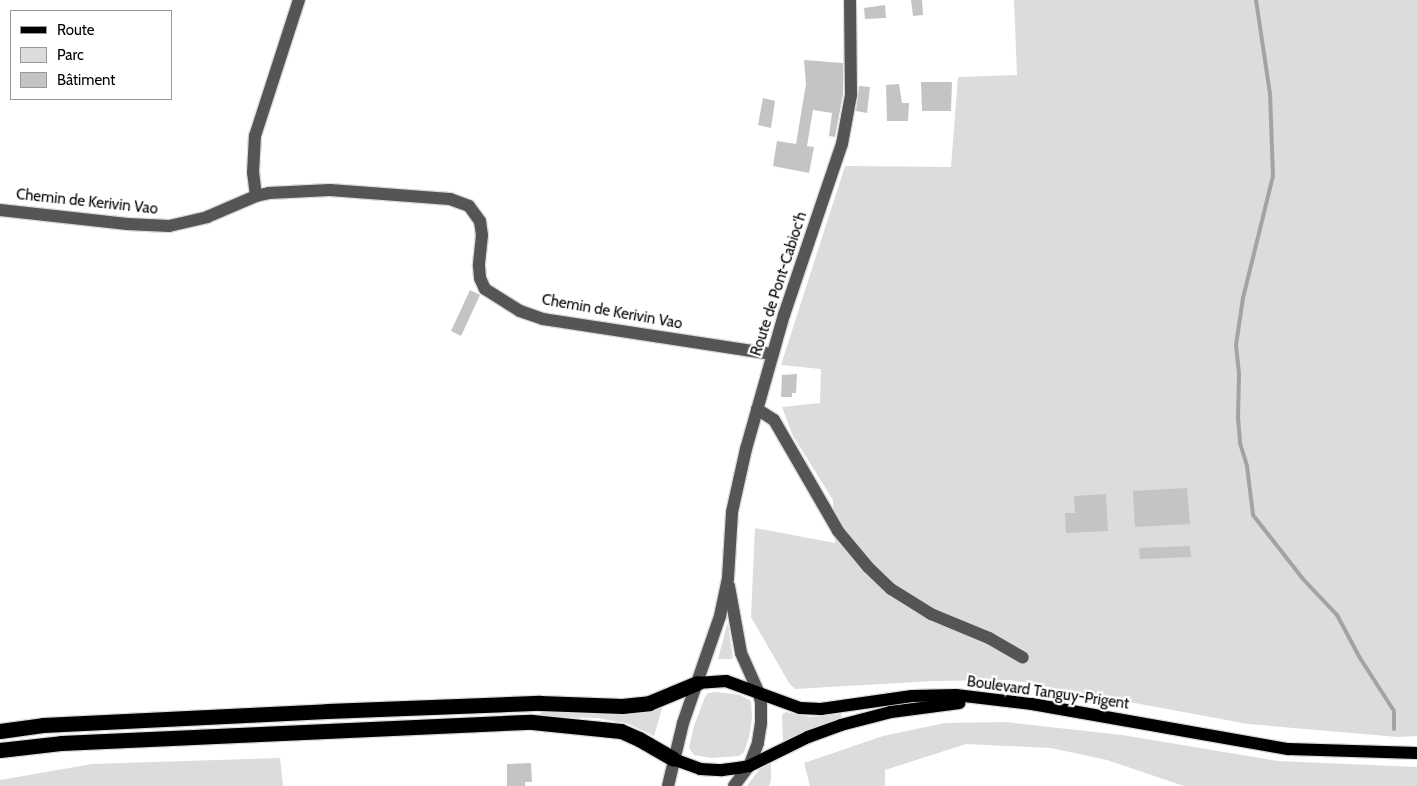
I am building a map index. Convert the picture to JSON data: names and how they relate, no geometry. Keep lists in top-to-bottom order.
{
  "streets": {
    "main road": ["Boulevard Tanguy-Prigent"],
    "street": ["Chemin de Kerivin Vao", "Route de Pont-Cabioc'h"]
  },
  "crossings": [
    ["Chemin de Kerivin Vao", "Route de Pont-Cabioc'h"],
    ["Route de Pont-Cabioc'h", "Boulevard Tanguy-Prigent"]
  ],
  "legend": ["Route", "Parc", "Bâtiment"]
}
